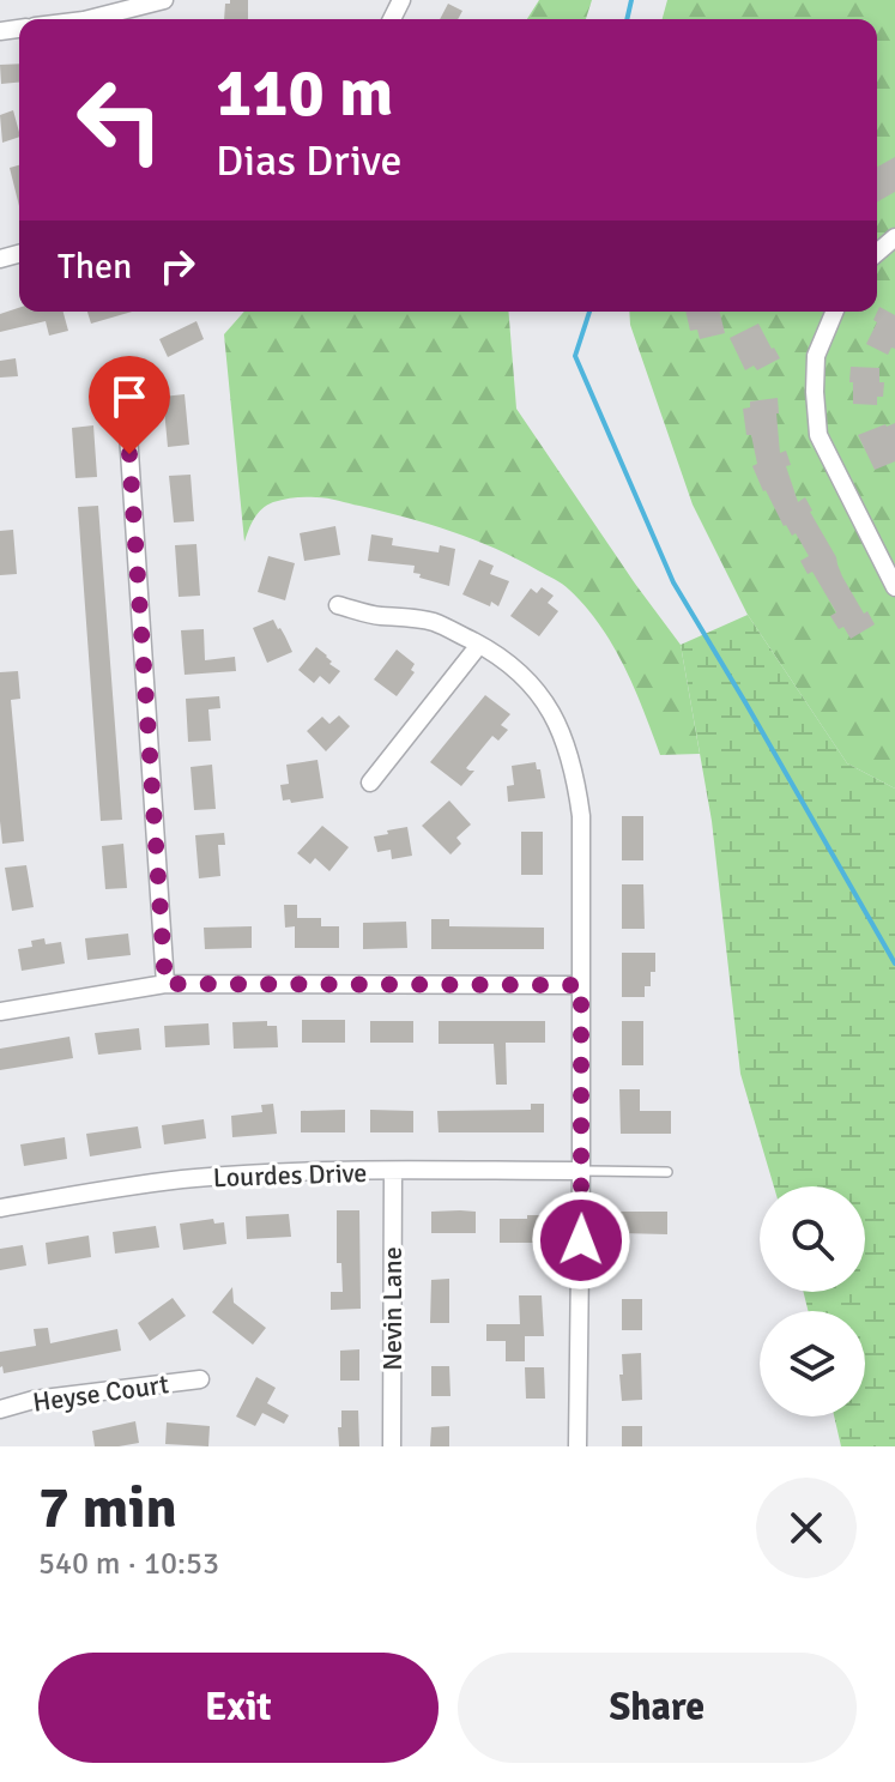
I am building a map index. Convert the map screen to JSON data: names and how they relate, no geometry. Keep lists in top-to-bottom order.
{
  "streets": {
    "street": ["Lourdes Drive", "Nevin Lane", "Heyse Court"]
  },
  "crossings": [
    ["Lourdes Drive", "Nevin Lane"]
  ],
  "page": {
    "turn": ["110 m", "Dias Drive"],
    "then": "Then",
    "heading": ["7 min", "540 m · 10:53"],
    "buttons": ["Exit", "Share"]
  }
}
